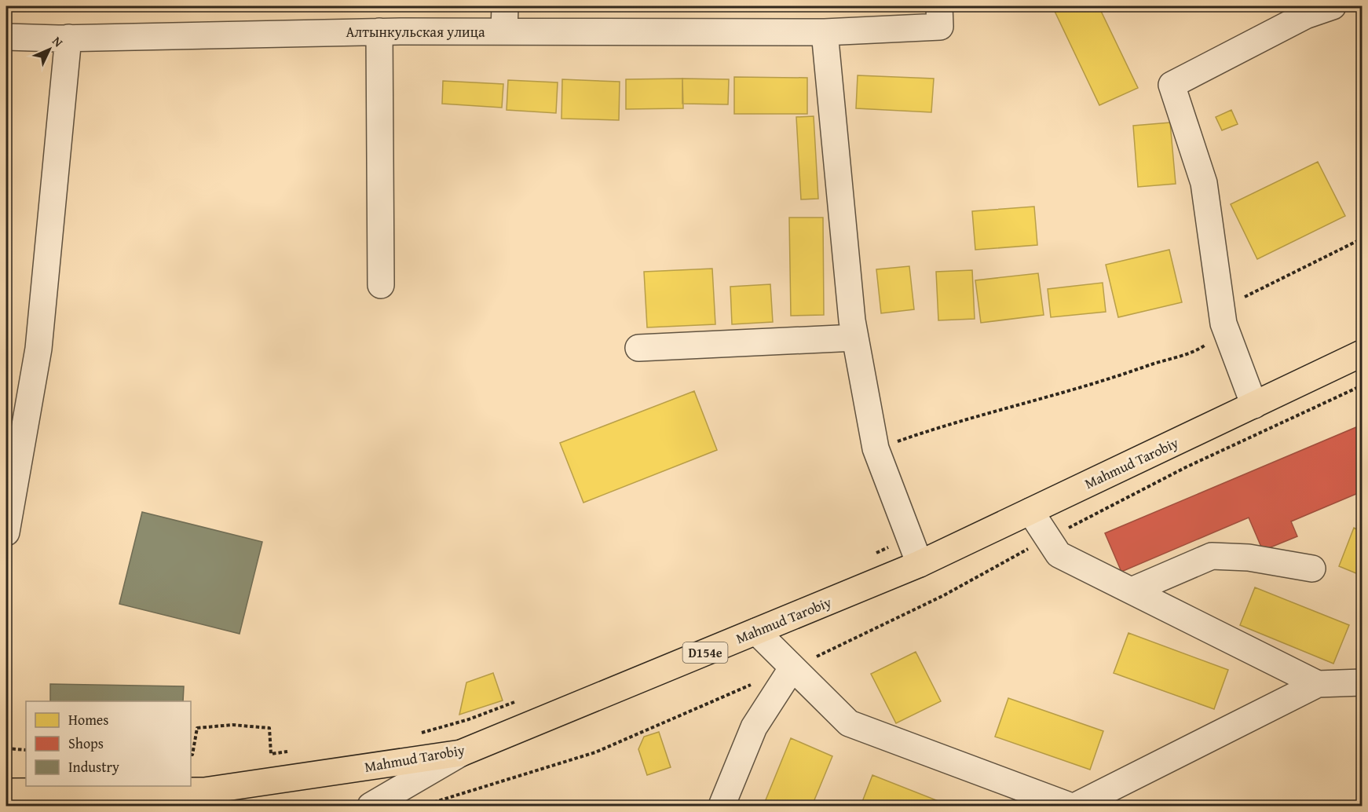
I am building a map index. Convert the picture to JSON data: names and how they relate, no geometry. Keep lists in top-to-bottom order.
{
  "streets": {
    "main road": ["Mahmud Tarobiy", "D154e"],
    "street": ["Алтынкульская улица"]
  },
  "legend": ["Homes", "Shops", "Industry"],
  "north": "top right"
}
